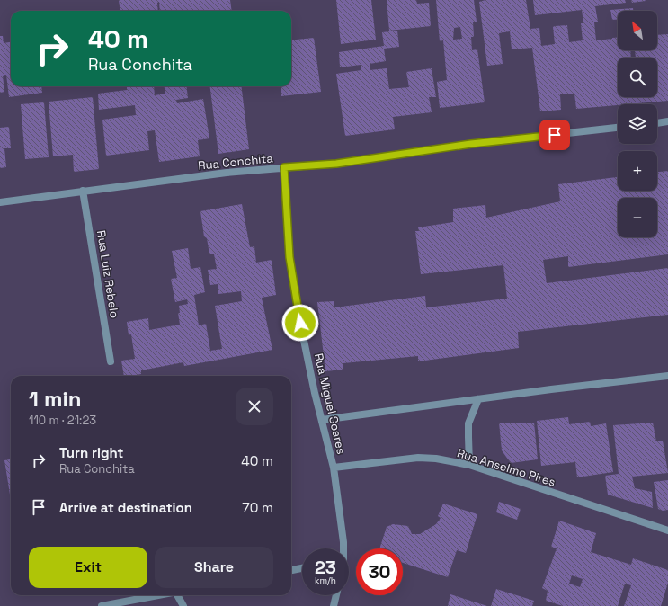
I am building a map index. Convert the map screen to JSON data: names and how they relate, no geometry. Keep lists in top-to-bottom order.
{
  "streets": {
    "street": [
      "Rua Conchita",
      "Rua Luiz Rebelo",
      "Rua Miguel Soares",
      "Rua Anselmo Pires"
    ]
  },
  "crossings": [
    ["Rua Conchita", "Rua Luiz Rebelo"],
    ["Rua Conchita", "Rua Miguel Soares"],
    ["Rua Miguel Soares", "Rua Anselmo Pires"]
  ],
  "north": "top left",
  "page": {
    "map_buttons": ["+", "−"],
    "turn": ["40 m", "Rua Conchita"],
    "heading": ["1 min", "110 m · 21:23"],
    "list": [
      {
        "name": "Turn right",
        "note": "Rua Conchita",
        "value": "40 m"
      },
      {
        "name": "Arrive at destination",
        "value": "70 m"
      }
    ],
    "buttons": ["Exit", "Share"],
    "speed": "23 km/h",
    "limit": "30"
  }
}
